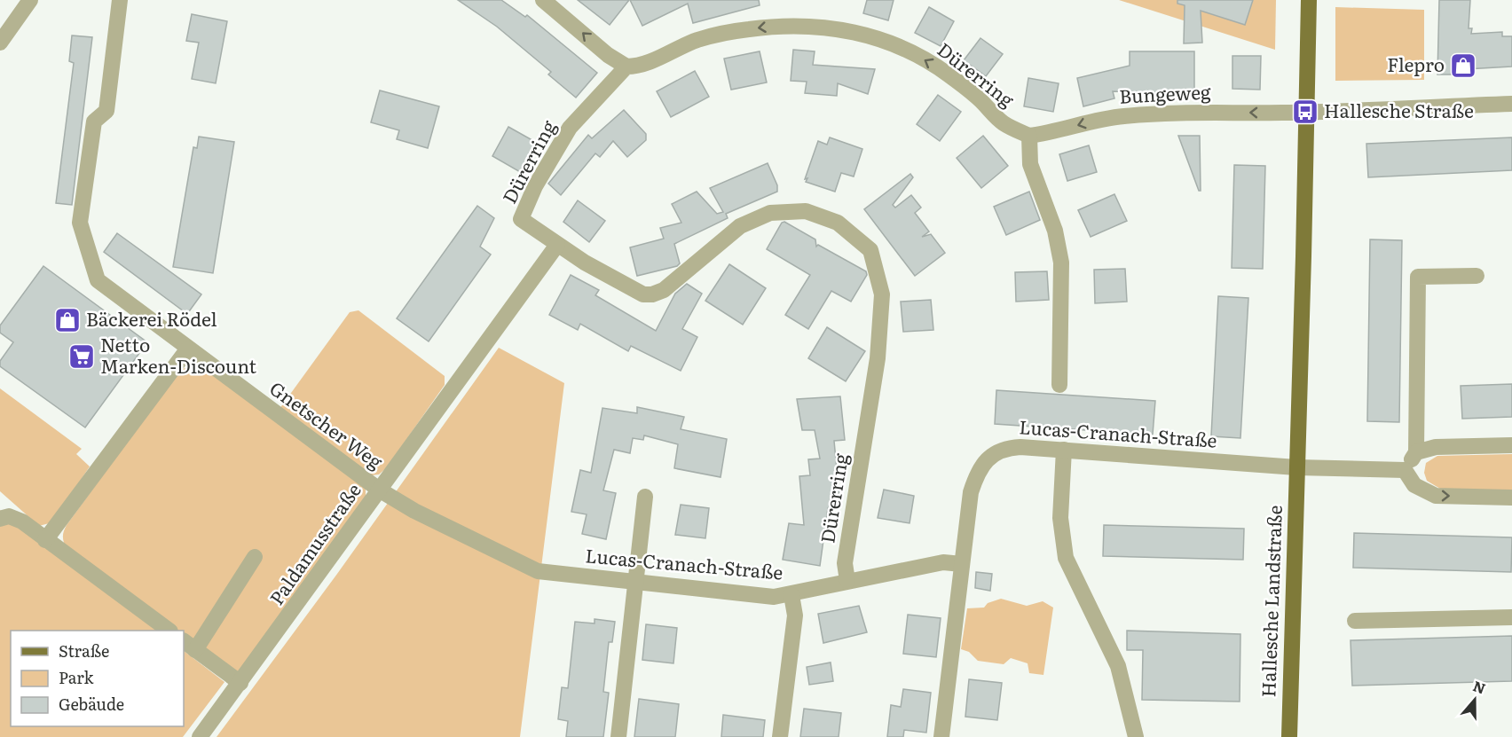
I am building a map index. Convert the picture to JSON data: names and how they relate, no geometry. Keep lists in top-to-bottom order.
{
  "streets": {
    "main road": ["Hallesche Landstraße"],
    "street": [
      "Dürerring",
      "Bungeweg",
      "Gnetscher Weg",
      "Lucas-Cranach-Straße",
      "Paldamusstraße"
    ]
  },
  "crossings": [
    ["Dürerring", "Bungeweg"],
    ["Dürerring", "Lucas-Cranach-Straße"],
    ["Dürerring", "Paldamusstraße"],
    ["Gnetscher Weg", "Lucas-Cranach-Straße"],
    ["Gnetscher Weg", "Paldamusstraße"],
    ["Lucas-Cranach-Straße", "Paldamusstraße"],
    ["Lucas-Cranach-Straße", "Hallesche Landstraße"]
  ],
  "one_way": ["Bungeweg"],
  "places": {
    "shop": ["Flepro", "Bäckerei Rödel"],
    "bus stop": ["Hallesche Straße"],
    "supermarket": ["Netto Marken-Discount"]
  },
  "legend": ["Straße", "Park", "Gebäude"],
  "north": "top"
}
